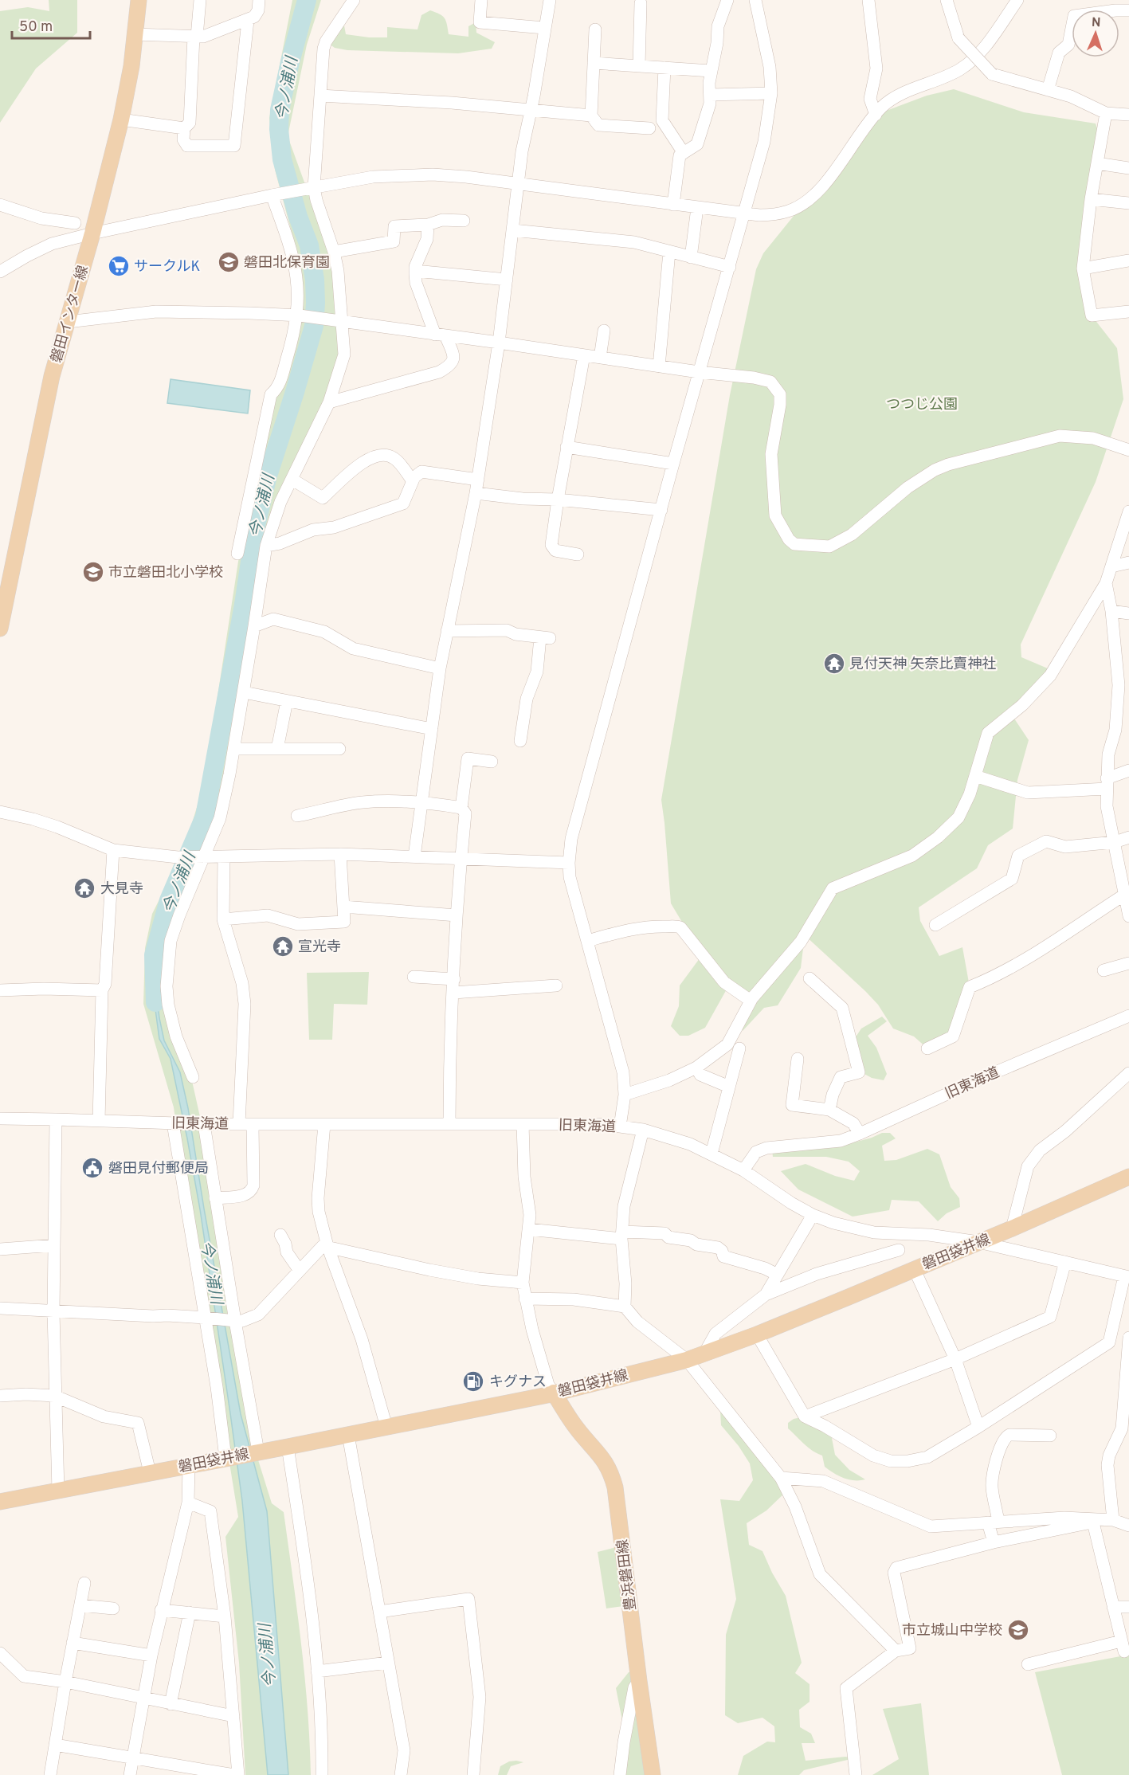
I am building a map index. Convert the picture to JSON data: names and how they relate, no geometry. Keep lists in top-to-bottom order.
{
  "streets": {
    "main road": ["磐田インター線", "磐田袋井線", "豊浜磐田線"],
    "street": ["旧東海道"]
  },
  "crossings": [
    ["磐田袋井線", "豊浜磐田線"]
  ],
  "water": ["今ノ浦川"],
  "parks": ["つつじ公園"],
  "places": {
    "school or university": ["磐田北保育園", "市立磐田北小学校", "市立城山中学校"],
    "supermarket": ["サークルK"],
    "temple": ["見付天神 矢奈比賣神社", "大見寺", "宣光寺"],
    "public building": ["磐田見付郵便局"],
    "fuel station": ["キグナス"]
  },
  "scale_bar": "50 m",
  "north": "top"
}
